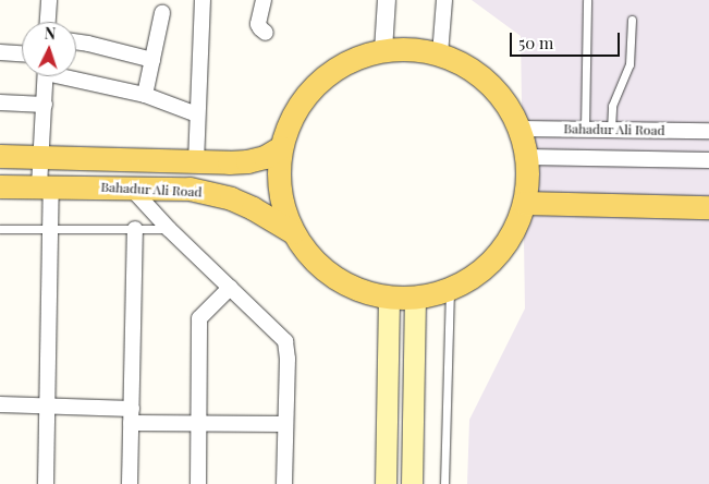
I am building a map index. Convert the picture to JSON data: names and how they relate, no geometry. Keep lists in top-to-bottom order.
{
  "streets": {
    "main road": ["Bahadur Ali Road"]
  },
  "scale_bar": "50 m",
  "north": "top"
}
